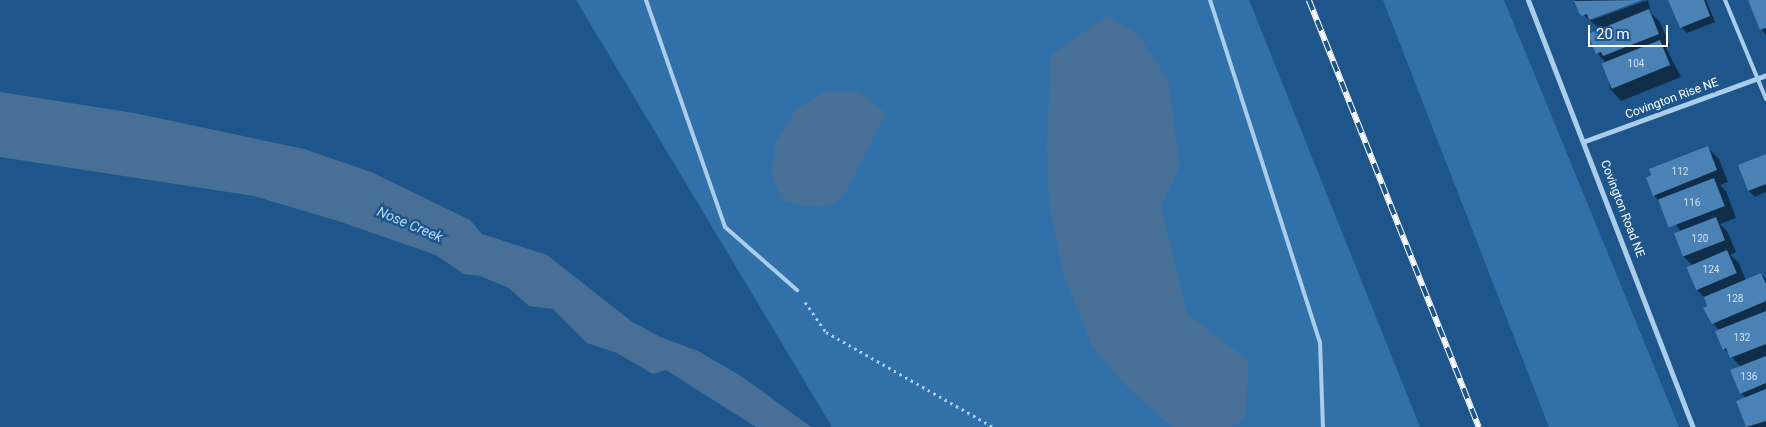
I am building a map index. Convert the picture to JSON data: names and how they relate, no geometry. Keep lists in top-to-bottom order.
{
  "streets": {
    "street": ["Covington Rise NE", "Covington Road NE"]
  },
  "crossings": [
    ["Covington Rise NE", "Covington Road NE"]
  ],
  "water": ["Nose Creek"],
  "house_numbers": [
    "104",
    "112",
    "116",
    "120",
    "124",
    "128",
    "132",
    "136"
  ],
  "scale_bar": "20 m"
}
